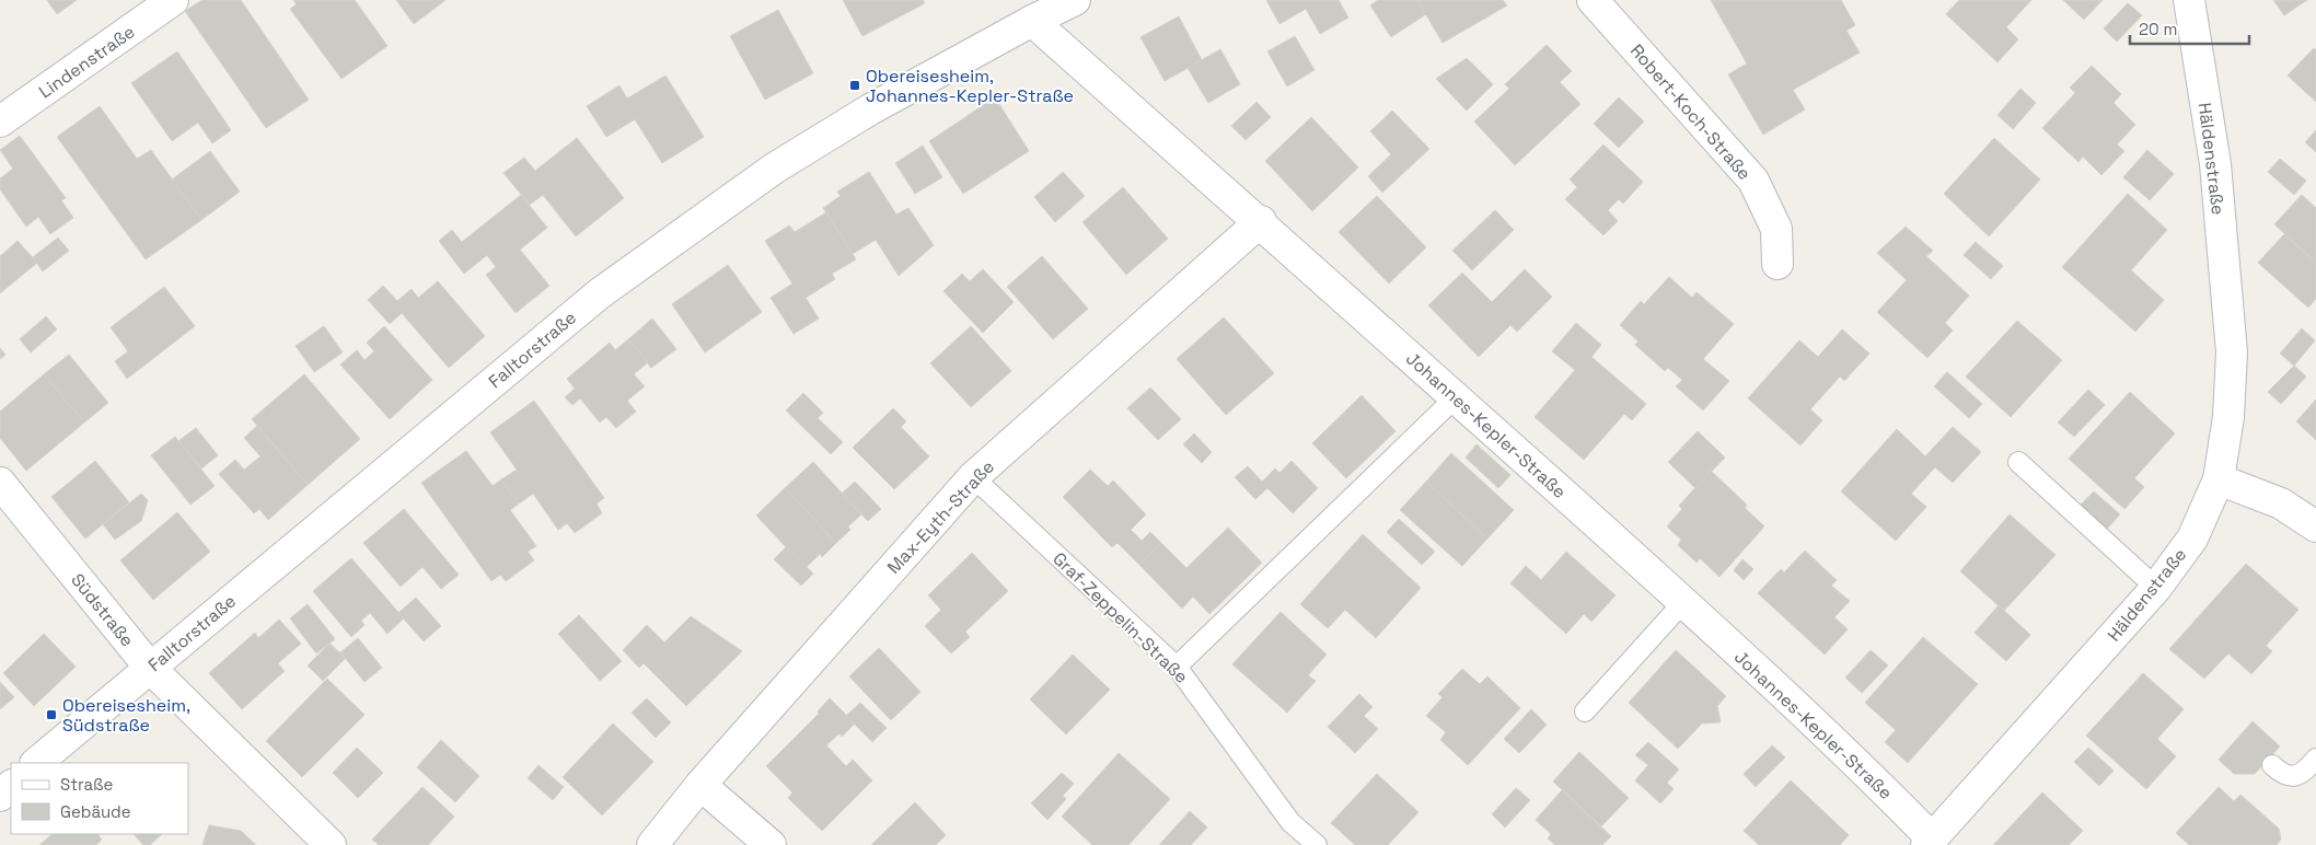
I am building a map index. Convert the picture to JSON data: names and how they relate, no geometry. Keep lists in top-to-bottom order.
{
  "streets": {
    "street": [
      "Lindenstraße",
      "Robert-Koch-Straße",
      "Häldenstraße",
      "Falltorstraße",
      "Johannes-Kepler-Straße",
      "Max-Eyth-Straße",
      "Südstraße"
    ],
    "lane": ["Graf-Zeppelin-Straße"]
  },
  "crossings": [
    ["Häldenstraße", "Johannes-Kepler-Straße"],
    ["Falltorstraße", "Johannes-Kepler-Straße"],
    ["Falltorstraße", "Südstraße"],
    ["Johannes-Kepler-Straße", "Max-Eyth-Straße"],
    ["Max-Eyth-Straße", "Graf-Zeppelin-Straße"]
  ],
  "places": {
    "transit": ["Obereisesheim, Johannes-Kepler-Straße", "Obereisesheim, Südstraße"]
  },
  "legend": ["Straße", "Gebäude"],
  "scale_bar": "20 m"
}
